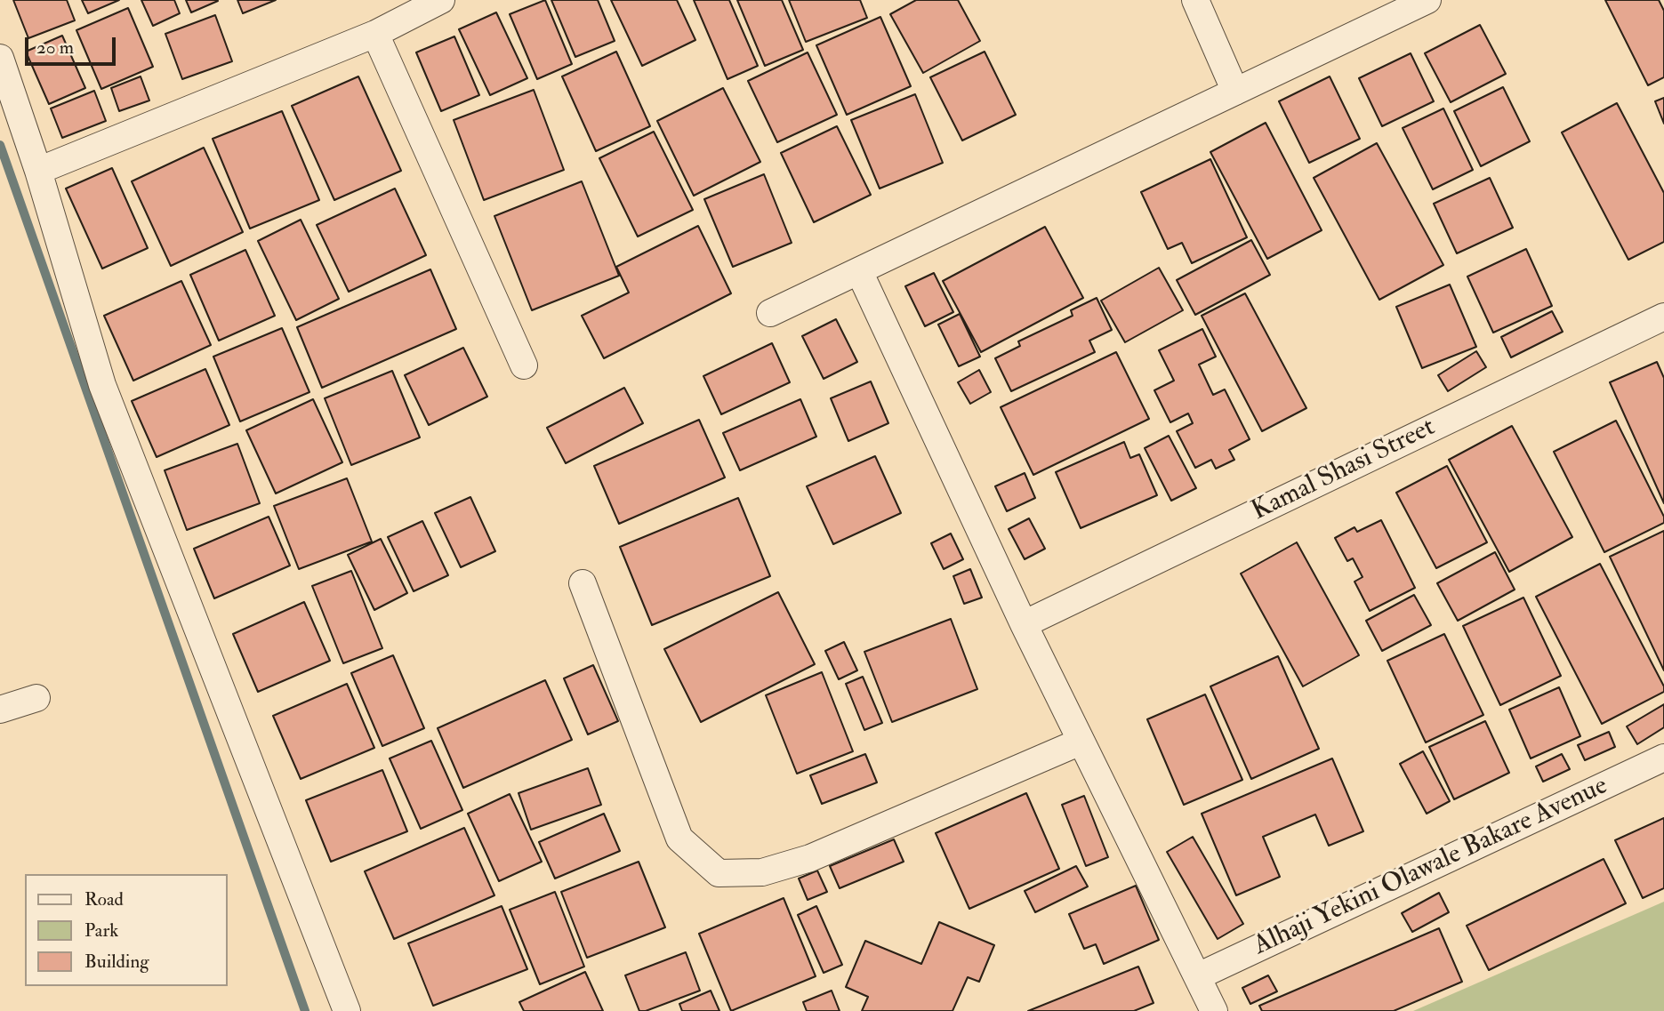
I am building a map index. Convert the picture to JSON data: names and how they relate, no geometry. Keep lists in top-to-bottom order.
{
  "streets": {
    "street": ["Kamal Shasi Street", "Alhaji Yekini Olawale Bakare Avenue"]
  },
  "legend": ["Road", "Park", "Building"],
  "scale_bar": "20 m"
}
